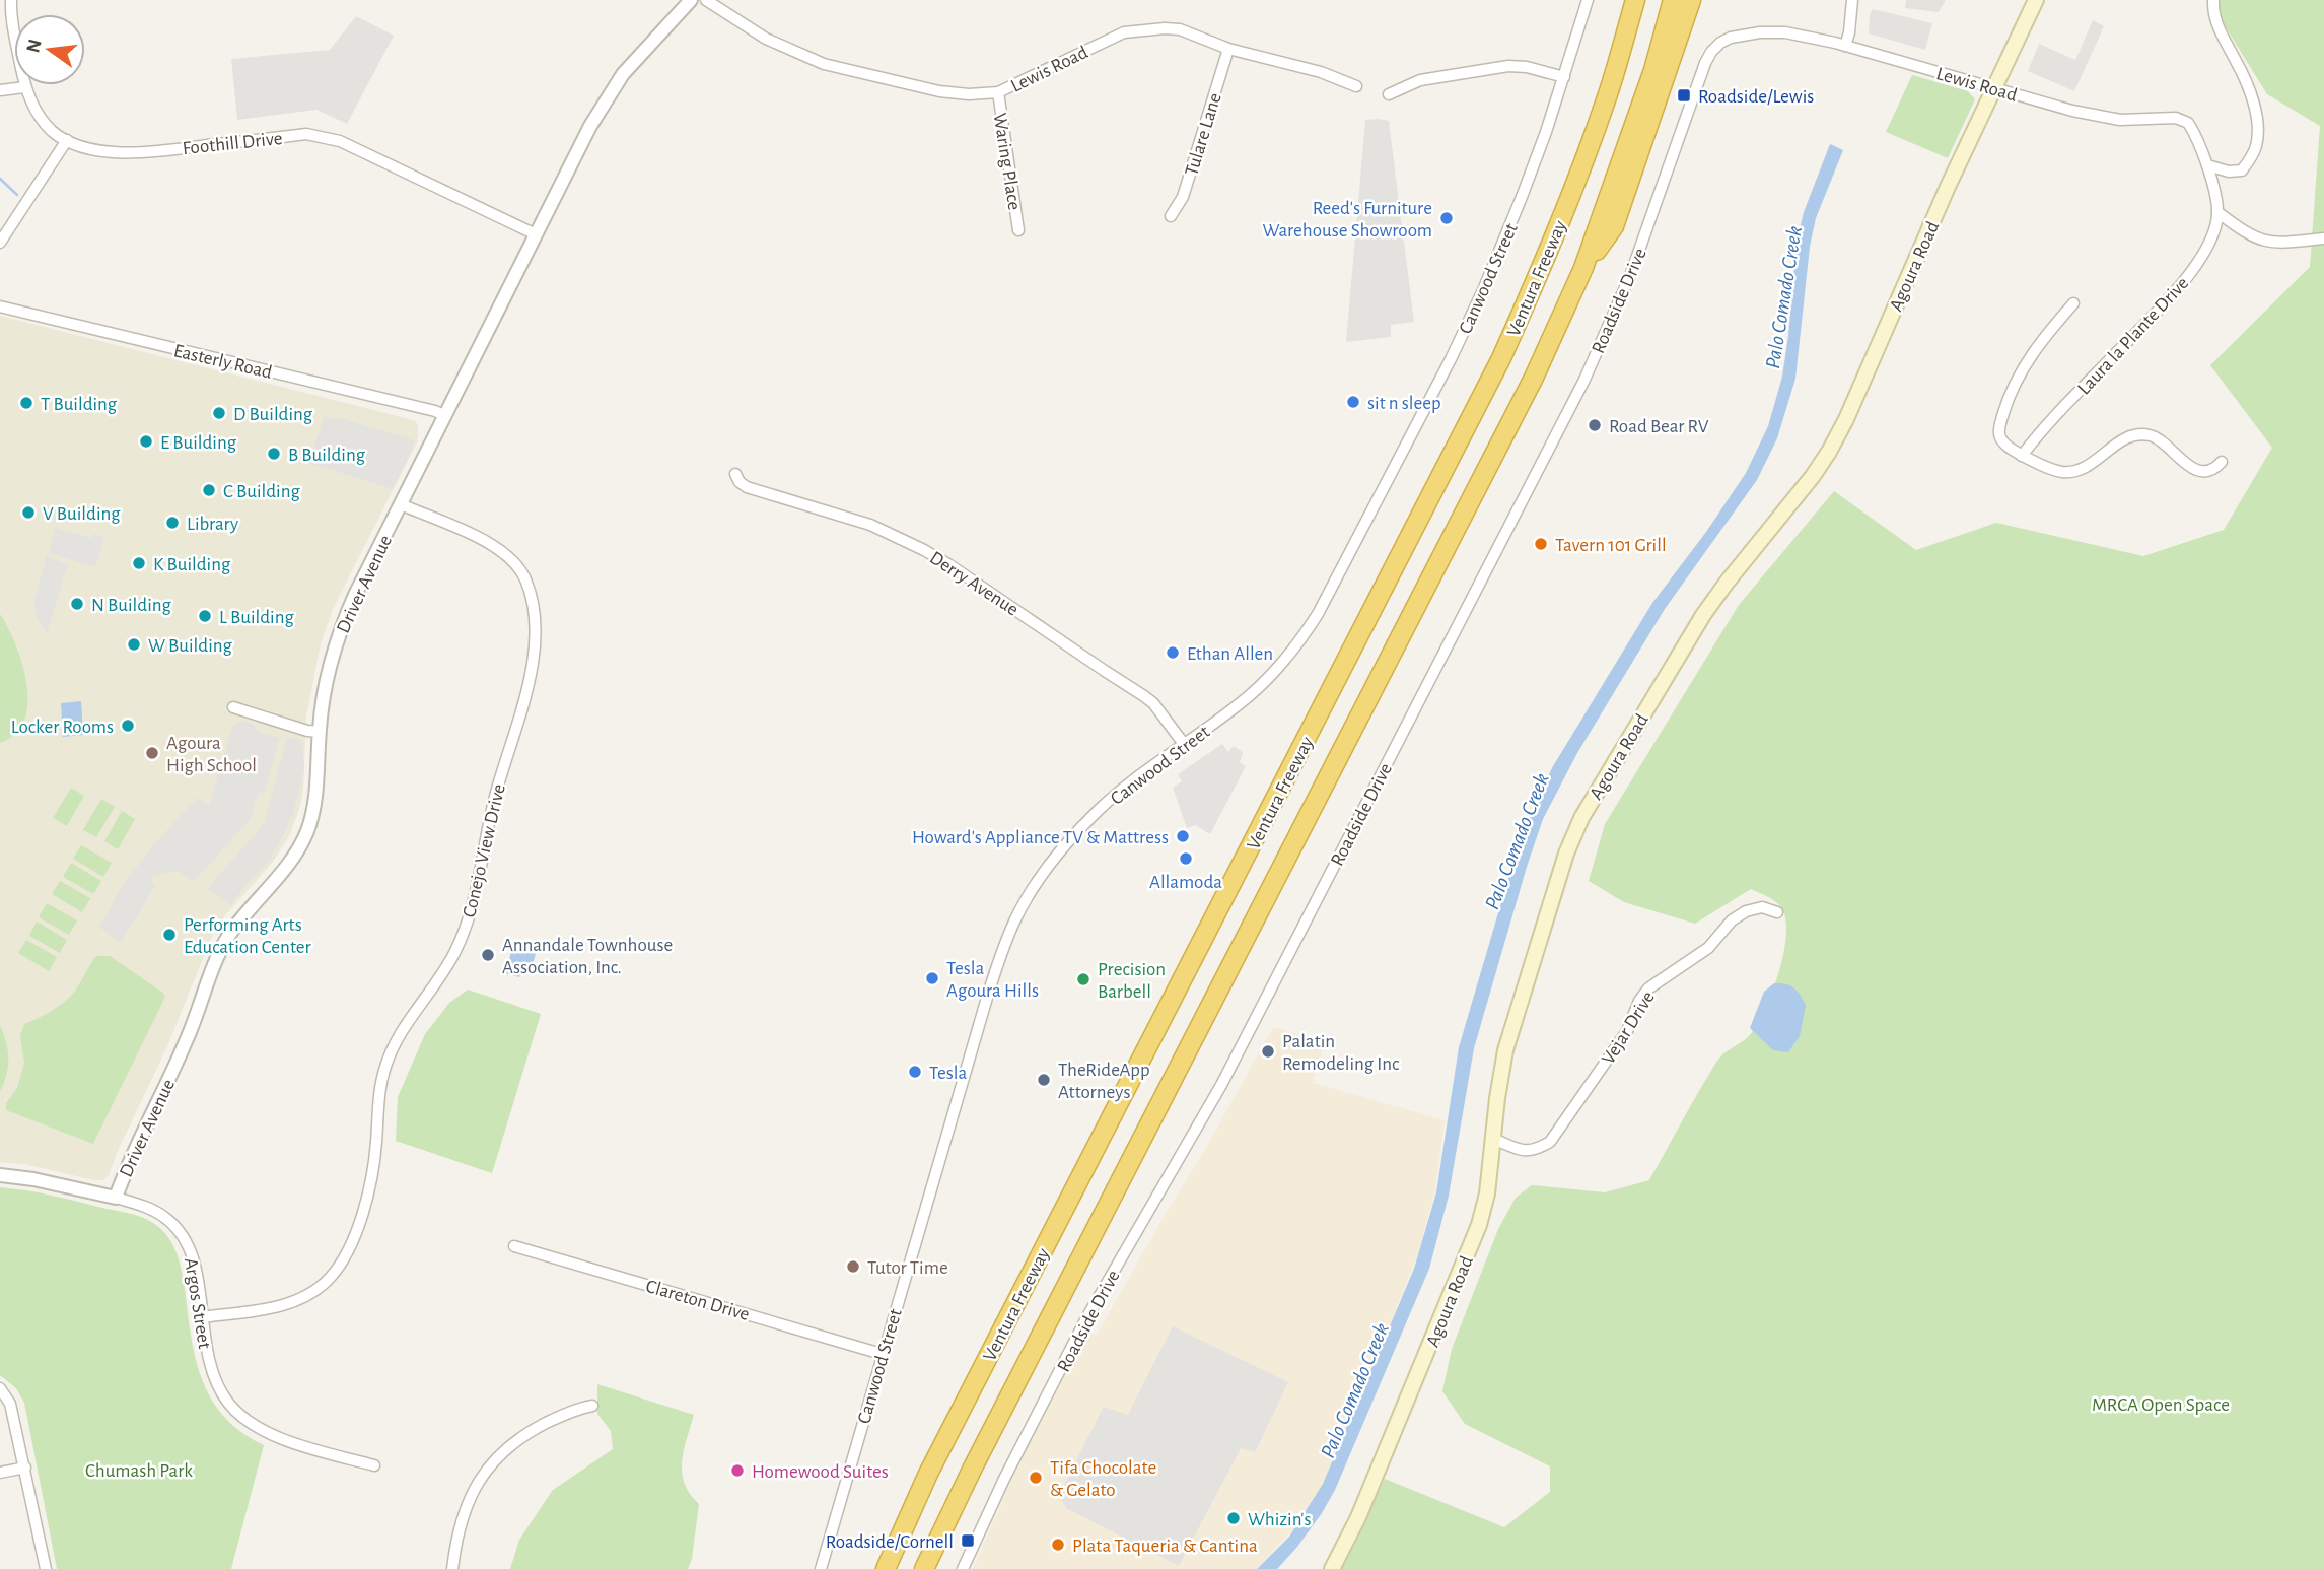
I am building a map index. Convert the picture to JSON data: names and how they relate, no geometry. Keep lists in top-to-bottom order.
{
  "streets": {
    "highway": ["Ventura Freeway"],
    "main road": ["Agoura Road"],
    "street": [
      "Lewis Road",
      "Tulare Lane",
      "Foothill Drive",
      "Waring Place",
      "Canwood Street",
      "Roadside Drive",
      "Laura la Plante Drive",
      "Easterly Road",
      "Derry Avenue",
      "Driver Avenue",
      "Conejo View Drive",
      "Vejar Drive",
      "Clareton Drive",
      "Argos Street"
    ]
  },
  "crossings": [
    ["Lewis Road", "Tulare Lane"],
    ["Lewis Road", "Waring Place"],
    ["Lewis Road", "Agoura Road"],
    ["Lewis Road", "Roadside Drive"],
    ["Foothill Drive", "Driver Avenue"],
    ["Agoura Road", "Vejar Drive"],
    ["Canwood Street", "Derry Avenue"],
    ["Canwood Street", "Clareton Drive"],
    ["Easterly Road", "Driver Avenue"],
    ["Driver Avenue", "Conejo View Drive"],
    ["Driver Avenue", "Argos Street"],
    ["Conejo View Drive", "Argos Street"]
  ],
  "water": ["Palo Comado Creek"],
  "parks": ["MRCA Open Space", "Chumash Park"],
  "places": {
    "transit": ["Roadside/Lewis", "Roadside/Cornell"],
    "other": [
      "Reed's Furniture Warehouse Showroom",
      "sit n sleep",
      "T Building",
      "D Building",
      "Road Bear RV",
      "E Building",
      "B Building",
      "C Building",
      "V Building",
      "Library",
      "Tavern 101 Grill",
      "K Building",
      "N Building",
      "L Building",
      "W Building",
      "Ethan Allen",
      "Locker Rooms",
      "Agoura High School",
      "Howard's Appliance TV & Mattress",
      "Allamoda",
      "Performing Arts Education Center",
      "Annandale Townhouse Association, Inc.",
      "Tesla Agoura Hills",
      "Precision Barbell",
      "Palatin Remodeling Inc",
      "Tesla",
      "TheRideApp Attorneys",
      "Tutor Time",
      "Homewood Suites",
      "Tifa Chocolate & Gelato",
      "Whizin's",
      "Plata Taqueria & Cantina"
    ]
  },
  "north": "left"
}
